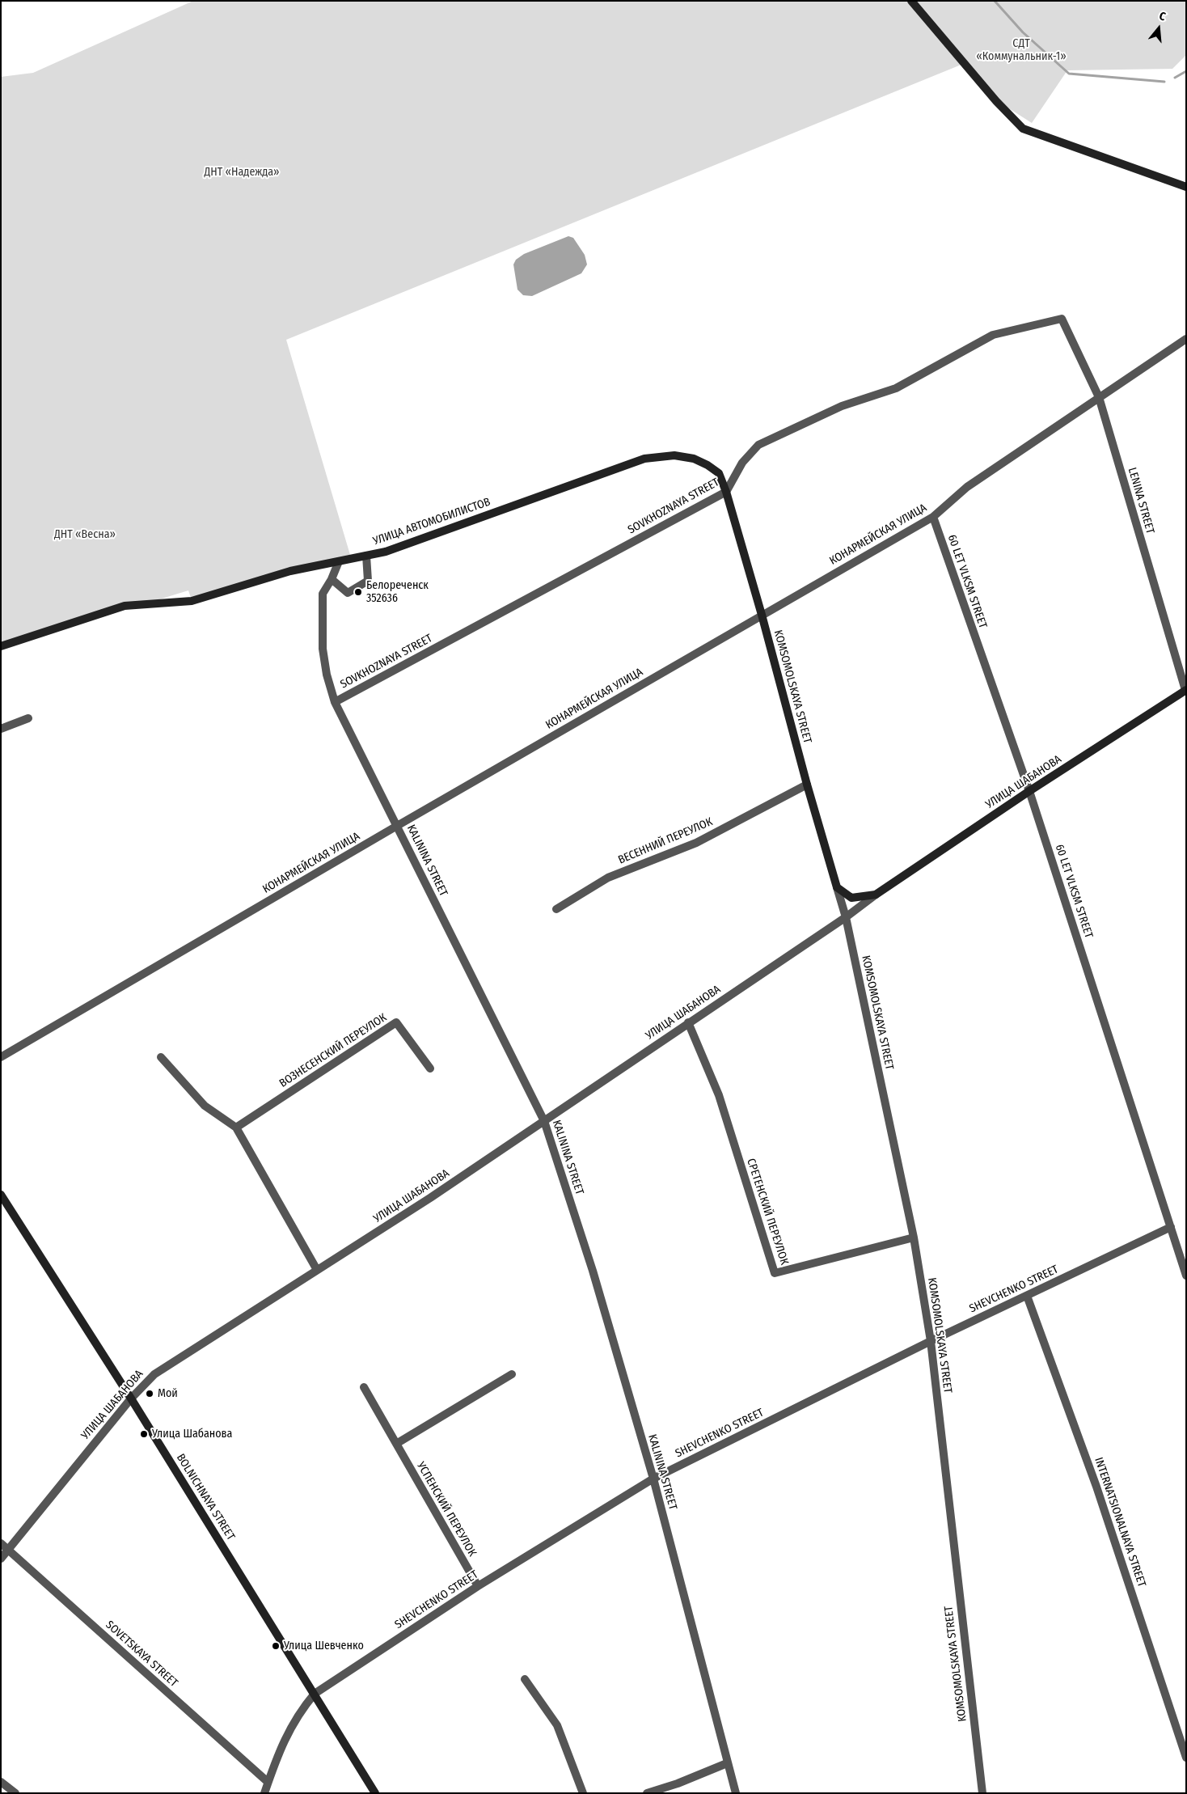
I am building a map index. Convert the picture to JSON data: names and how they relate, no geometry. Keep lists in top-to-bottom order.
{
  "streets": {
    "street": [
      "LENINA STREET",
      "SOVKHOZNAYA STREET",
      "УЛИЦА АВТОМОБИЛИСТОВ",
      "КОНАРМЕЙСКАЯ УЛИЦА",
      "60 LET VLKSM STREET",
      "KOMSOMOLSKAYA STREET",
      "УЛИЦА ШАБАНОВА",
      "ВЕСЕННИЙ ПЕРЕУЛОК",
      "KALININA STREET",
      "ВОЗНЕСЕНСКИЙ ПЕРЕУЛОК",
      "СРЕТЕНСКИЙ ПЕРЕУЛОК",
      "SHEVCHENKO STREET",
      "BOLNICHNAYA STREET",
      "УСПЕНСКИЙ ПЕРЕУЛОК",
      "INTERNATSIONALNAYA STREET",
      "SOVETSKAYA STREET"
    ]
  },
  "crossings": [
    ["LENINA STREET", "SOVKHOZNAYA STREET"],
    ["LENINA STREET", "КОНАРМЕЙСКАЯ УЛИЦА"],
    ["LENINA STREET", "УЛИЦА ШАБАНОВА"],
    ["SOVKHOZNAYA STREET", "УЛИЦА АВТОМОБИЛИСТОВ"],
    ["SOVKHOZNAYA STREET", "KOMSOMOLSKAYA STREET"],
    ["SOVKHOZNAYA STREET", "KALININA STREET"],
    ["УЛИЦА АВТОМОБИЛИСТОВ", "KOMSOMOLSKAYA STREET"],
    ["УЛИЦА АВТОМОБИЛИСТОВ", "KALININA STREET"],
    ["КОНАРМЕЙСКАЯ УЛИЦА", "60 LET VLKSM STREET"],
    ["КОНАРМЕЙСКАЯ УЛИЦА", "KOMSOMOLSKAYA STREET"],
    ["КОНАРМЕЙСКАЯ УЛИЦА", "KALININA STREET"],
    ["60 LET VLKSM STREET", "УЛИЦА ШАБАНОВА"],
    ["60 LET VLKSM STREET", "SHEVCHENKO STREET"],
    ["KOMSOMOLSKAYA STREET", "УЛИЦА ШАБАНОВА"],
    ["KOMSOMOLSKAYA STREET", "ВЕСЕННИЙ ПЕРЕУЛОК"],
    ["KOMSOMOLSKAYA STREET", "СРЕТЕНСКИЙ ПЕРЕУЛОК"],
    ["KOMSOMOLSKAYA STREET", "SHEVCHENKO STREET"],
    ["УЛИЦА ШАБАНОВА", "KALININA STREET"],
    ["УЛИЦА ШАБАНОВА", "СРЕТЕНСКИЙ ПЕРЕУЛОК"],
    ["УЛИЦА ШАБАНОВА", "BOLNICHNAYA STREET"],
    ["УЛИЦА ШАБАНОВА", "SOVETSKAYA STREET"],
    ["KALININA STREET", "SHEVCHENKO STREET"],
    ["SHEVCHENKO STREET", "BOLNICHNAYA STREET"],
    ["SHEVCHENKO STREET", "УСПЕНСКИЙ ПЕРЕУЛОК"],
    ["SHEVCHENKO STREET", "INTERNATSIONALNAYA STREET"],
    ["SHEVCHENKO STREET", "SOVETSKAYA STREET"]
  ],
  "parks": ["СДТ «Коммунальник-1»", "ДНТ «Надежда»", "ДНТ «Весна»"],
  "places": [
    "Белореченск 352636",
    "Мой",
    "Улица Шабанова",
    "Улица Шевченко"
  ],
  "north": "top"
}
